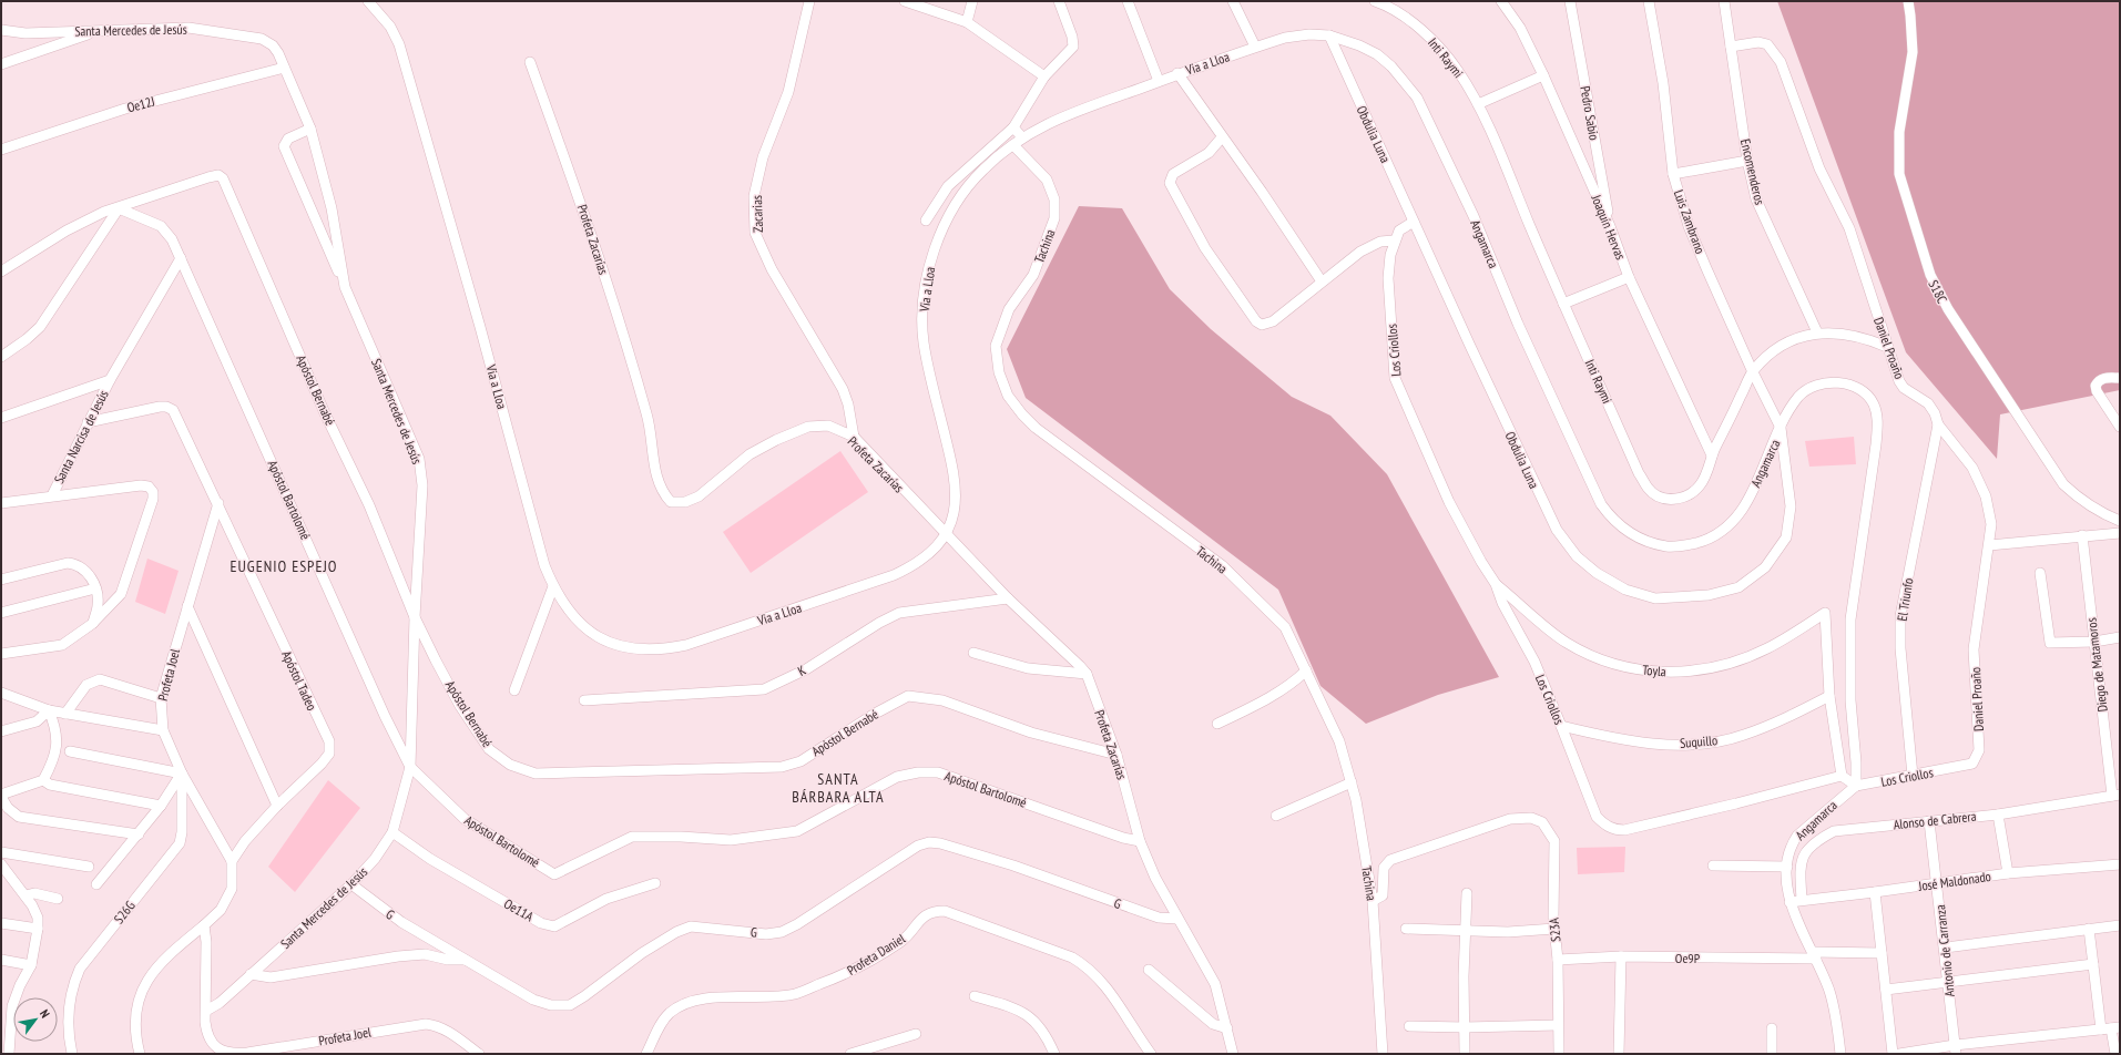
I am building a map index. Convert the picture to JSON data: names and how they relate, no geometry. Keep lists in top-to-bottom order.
{
  "streets": {
    "street": [
      "Santa Mercedes de Jesús",
      "Inti Raymi",
      "Via a Lloa",
      "Oe12J",
      "Pedro Sabio",
      "Obdulia Luna",
      "Encomenderos",
      "Zacarias",
      "Luis Zambrano",
      "Joaquín Hervas",
      "Profeta Zacarías",
      "Angamarca",
      "Tachina",
      "S18C",
      "Daniel Proaño",
      "Los Criollos",
      "Apóstol Bernabé",
      "Santa Narcisa de Jesús",
      "Apóstol Bartolomé",
      "El Triunfo",
      "Diego de Matamoros",
      "K",
      "Toyla",
      "Profeta Joel",
      "Apóstol Tadeo",
      "Suquillo",
      "Alonso de Cabrera",
      "José Maldonado",
      "G",
      "Oe11A",
      "S26G",
      "S23A",
      "Antonio de Carranza",
      "Profeta Daniel",
      "Oe9P"
    ]
  },
  "crossings": [
    ["Santa Mercedes de Jesús", "Oe12J"],
    ["Santa Mercedes de Jesús", "Apóstol Bernabé"],
    ["Santa Mercedes de Jesús", "Apóstol Bartolomé"],
    ["Santa Mercedes de Jesús", "Profeta Joel"],
    ["Santa Mercedes de Jesús", "G"],
    ["Santa Mercedes de Jesús", "Oe11A"],
    ["Inti Raymi", "Encomenderos"],
    ["Inti Raymi", "Luis Zambrano"],
    ["Inti Raymi", "Joaquín Hervas"],
    ["Inti Raymi", "Daniel Proaño"],
    ["Via a Lloa", "Profeta Zacarías"],
    ["Via a Lloa", "Angamarca"],
    ["Via a Lloa", "Tachina"],
    ["Pedro Sabio", "Joaquín Hervas"],
    ["Obdulia Luna", "Luis Zambrano"],
    ["Obdulia Luna", "Angamarca"],
    ["Encomenderos", "Daniel Proaño"],
    ["Zacarias", "Profeta Zacarías"],
    ["Luis Zambrano", "Angamarca"],
    ["Profeta Zacarías", "Apóstol Bernabé"],
    ["Profeta Zacarías", "Apóstol Bartolomé"],
    ["Profeta Zacarías", "K"],
    ["Profeta Zacarías", "G"],
    ["Angamarca", "Los Criollos"],
    ["Angamarca", "José Maldonado"],
    ["Angamarca", "Oe9P"],
    ["Tachina", "S23A"],
    ["Daniel Proaño", "Los Criollos"],
    ["Daniel Proaño", "El Triunfo"],
    ["Los Criollos", "El Triunfo"],
    ["Los Criollos", "Toyla"],
    ["Los Criollos", "Suquillo"],
    ["Apóstol Bernabé", "Apóstol Bartolomé"],
    ["Santa Narcisa de Jesús", "Apóstol Bartolomé"],
    ["Santa Narcisa de Jesús", "Apóstol Tadeo"],
    ["Diego de Matamoros", "Alonso de Cabrera"],
    ["Toyla", "Suquillo"],
    ["Profeta Joel", "Apóstol Tadeo"],
    ["Profeta Joel", "S26G"],
    ["Alonso de Cabrera", "José Maldonado"],
    ["Alonso de Cabrera", "Antonio de Carranza"],
    ["José Maldonado", "Antonio de Carranza"],
    ["S23A", "Oe9P"]
  ],
  "districts": ["EUGENIO ESPEJO", "SANTA BÁRBARA ALTA"],
  "north": "top right"
}
